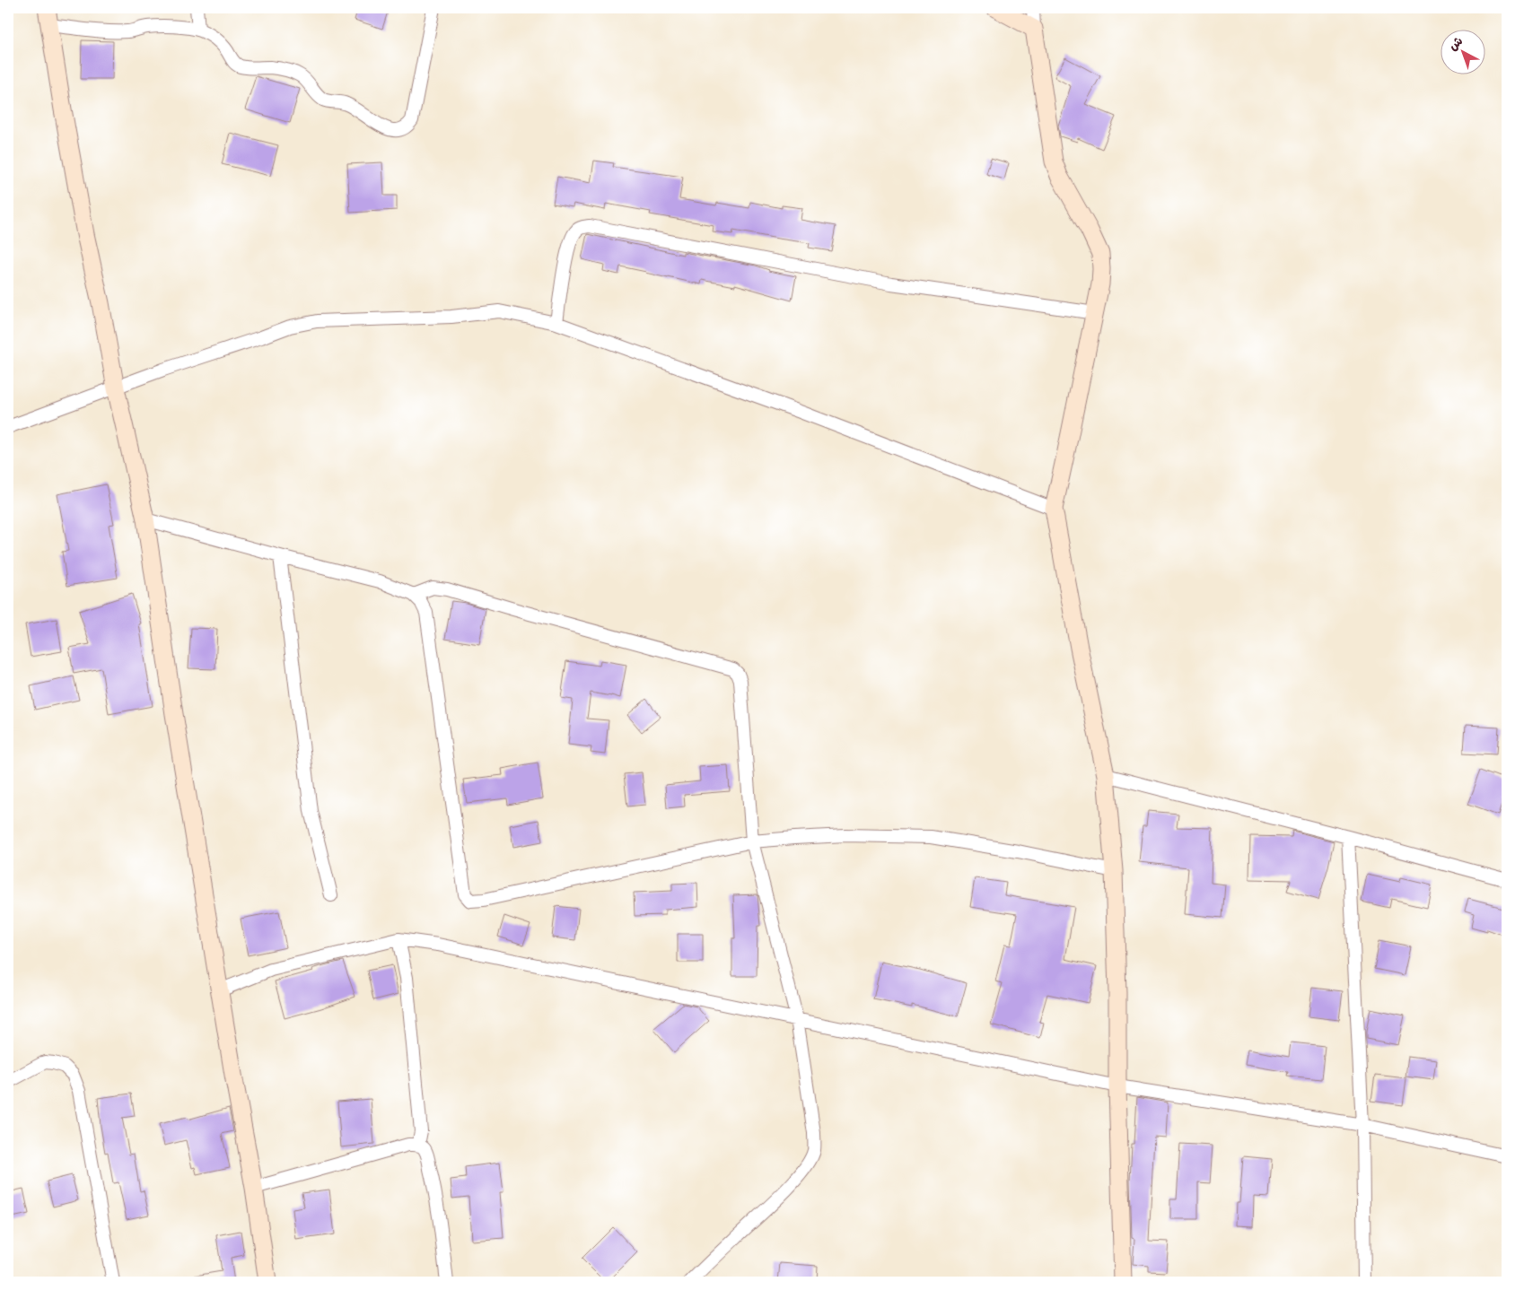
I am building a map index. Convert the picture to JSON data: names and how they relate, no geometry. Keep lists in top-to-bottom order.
{
  "north": "top left"
}
